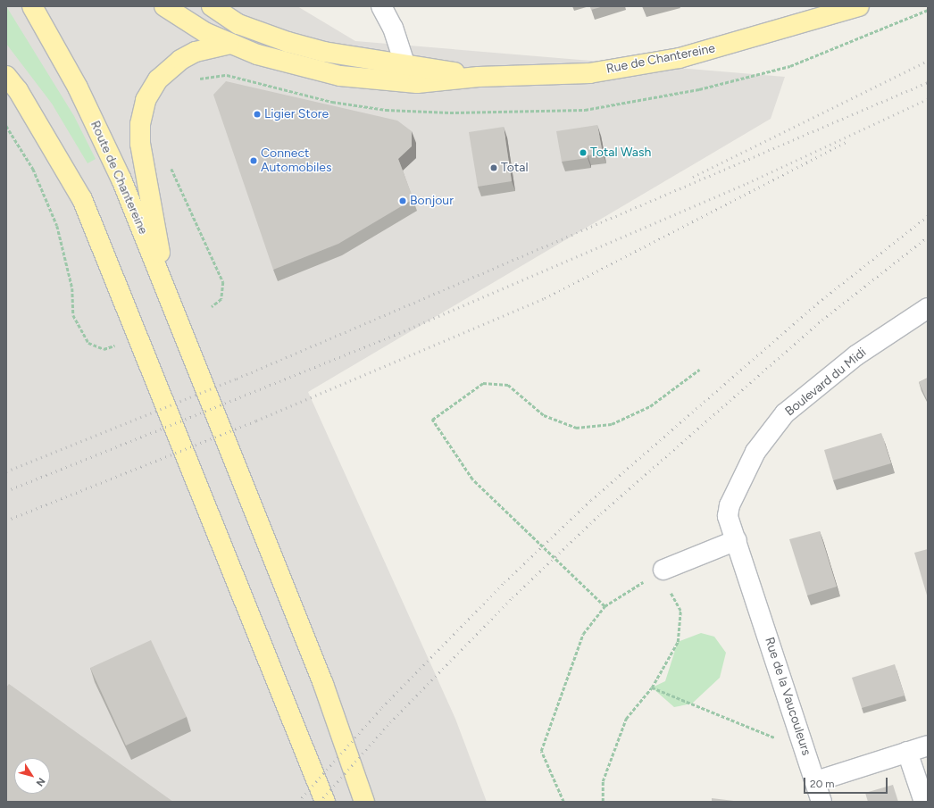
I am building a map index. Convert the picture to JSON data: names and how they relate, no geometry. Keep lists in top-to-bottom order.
{
  "streets": {
    "main road": ["Rue de Chantereine", "Route de Chantereine"],
    "street": ["Boulevard du Midi", "Rue de la Vaucouleurs"]
  },
  "crossings": [
    ["Boulevard du Midi", "Rue de la Vaucouleurs"]
  ],
  "places": [
    "Ligier Store",
    "Total Wash",
    "Connect Automobiles",
    "Total",
    "Bonjour"
  ],
  "scale_bar": "20 m",
  "north": "bottom right"
}
